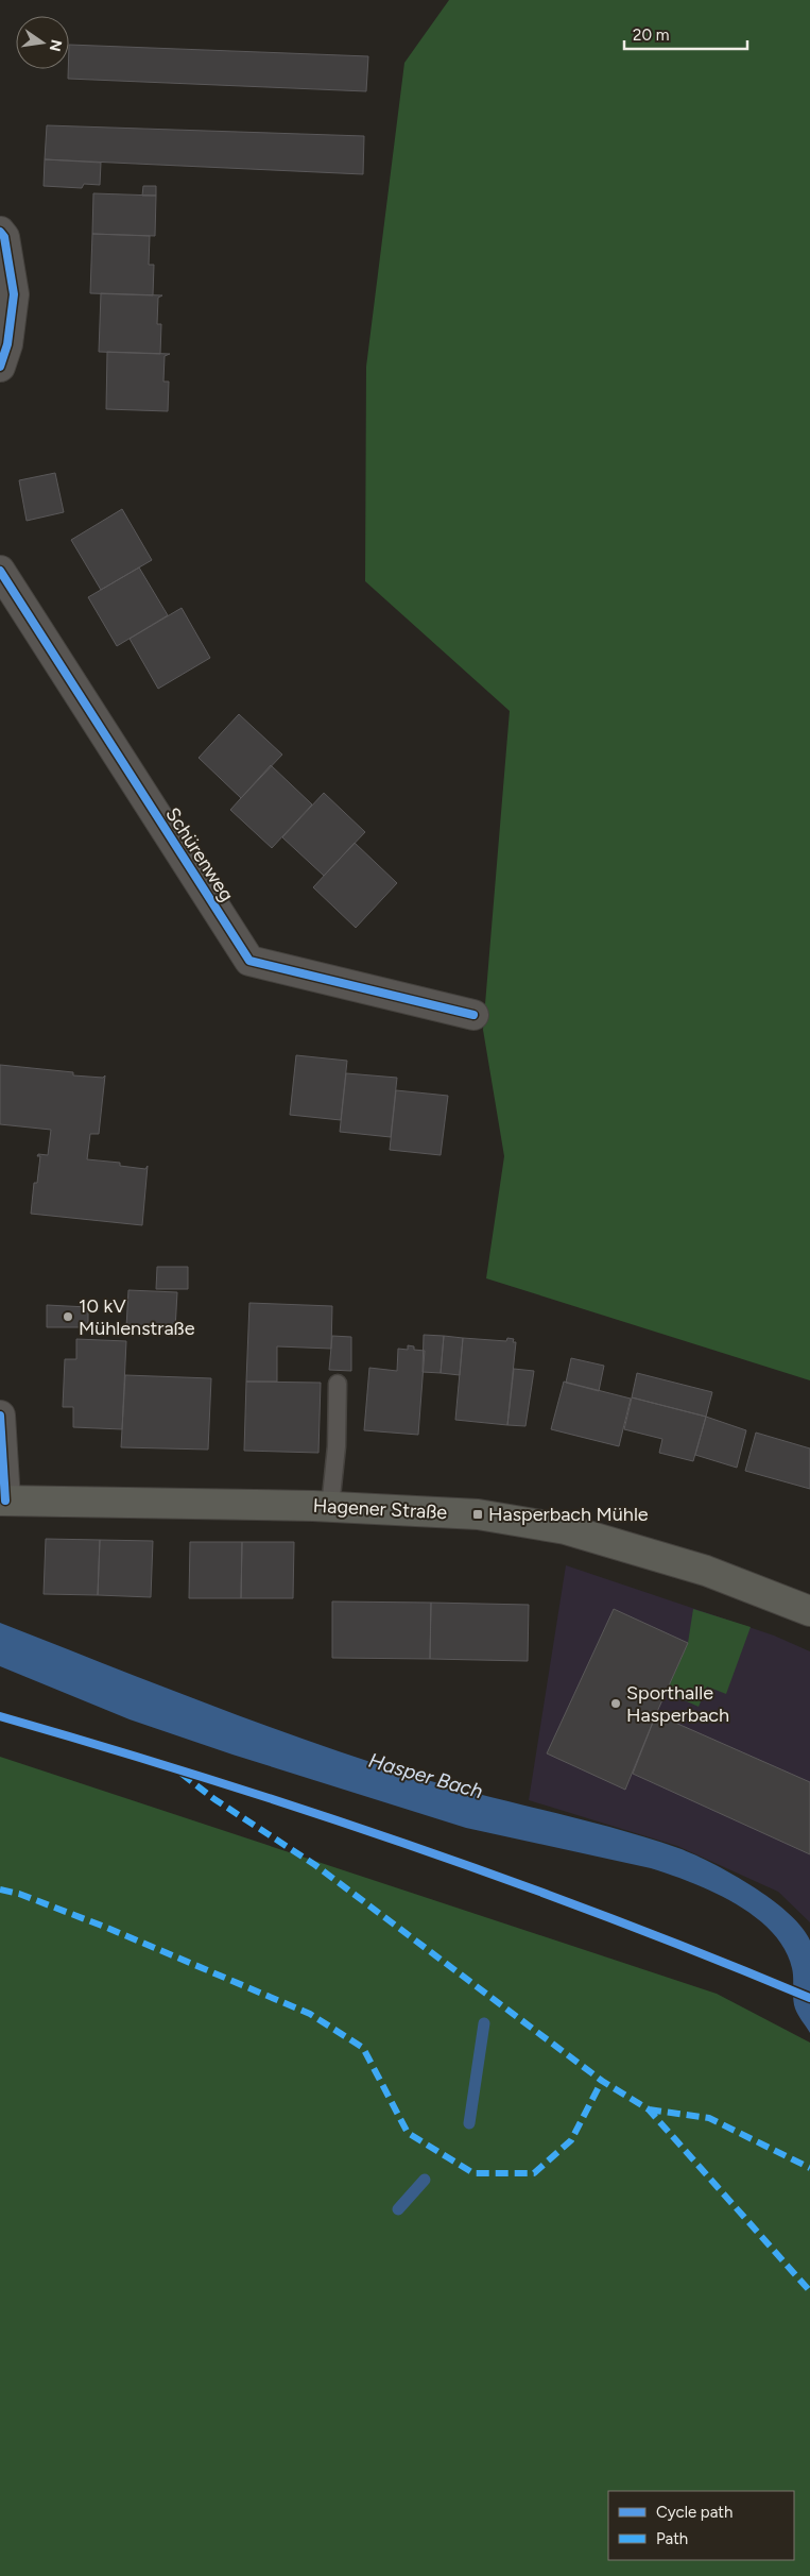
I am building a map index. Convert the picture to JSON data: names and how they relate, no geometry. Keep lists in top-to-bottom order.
{
  "streets": {
    "main road": ["Hagener Straße"],
    "street": ["Schürenweg"]
  },
  "water": ["Hasper Bach"],
  "places": {
    "other": ["10 kV Mühlenstraße", "Sporthalle Hasperbach"],
    "transit": ["Hasperbach Mühle"]
  },
  "legend": ["Cycle path", "Path"],
  "scale_bar": "20 m",
  "north": "right"
}
